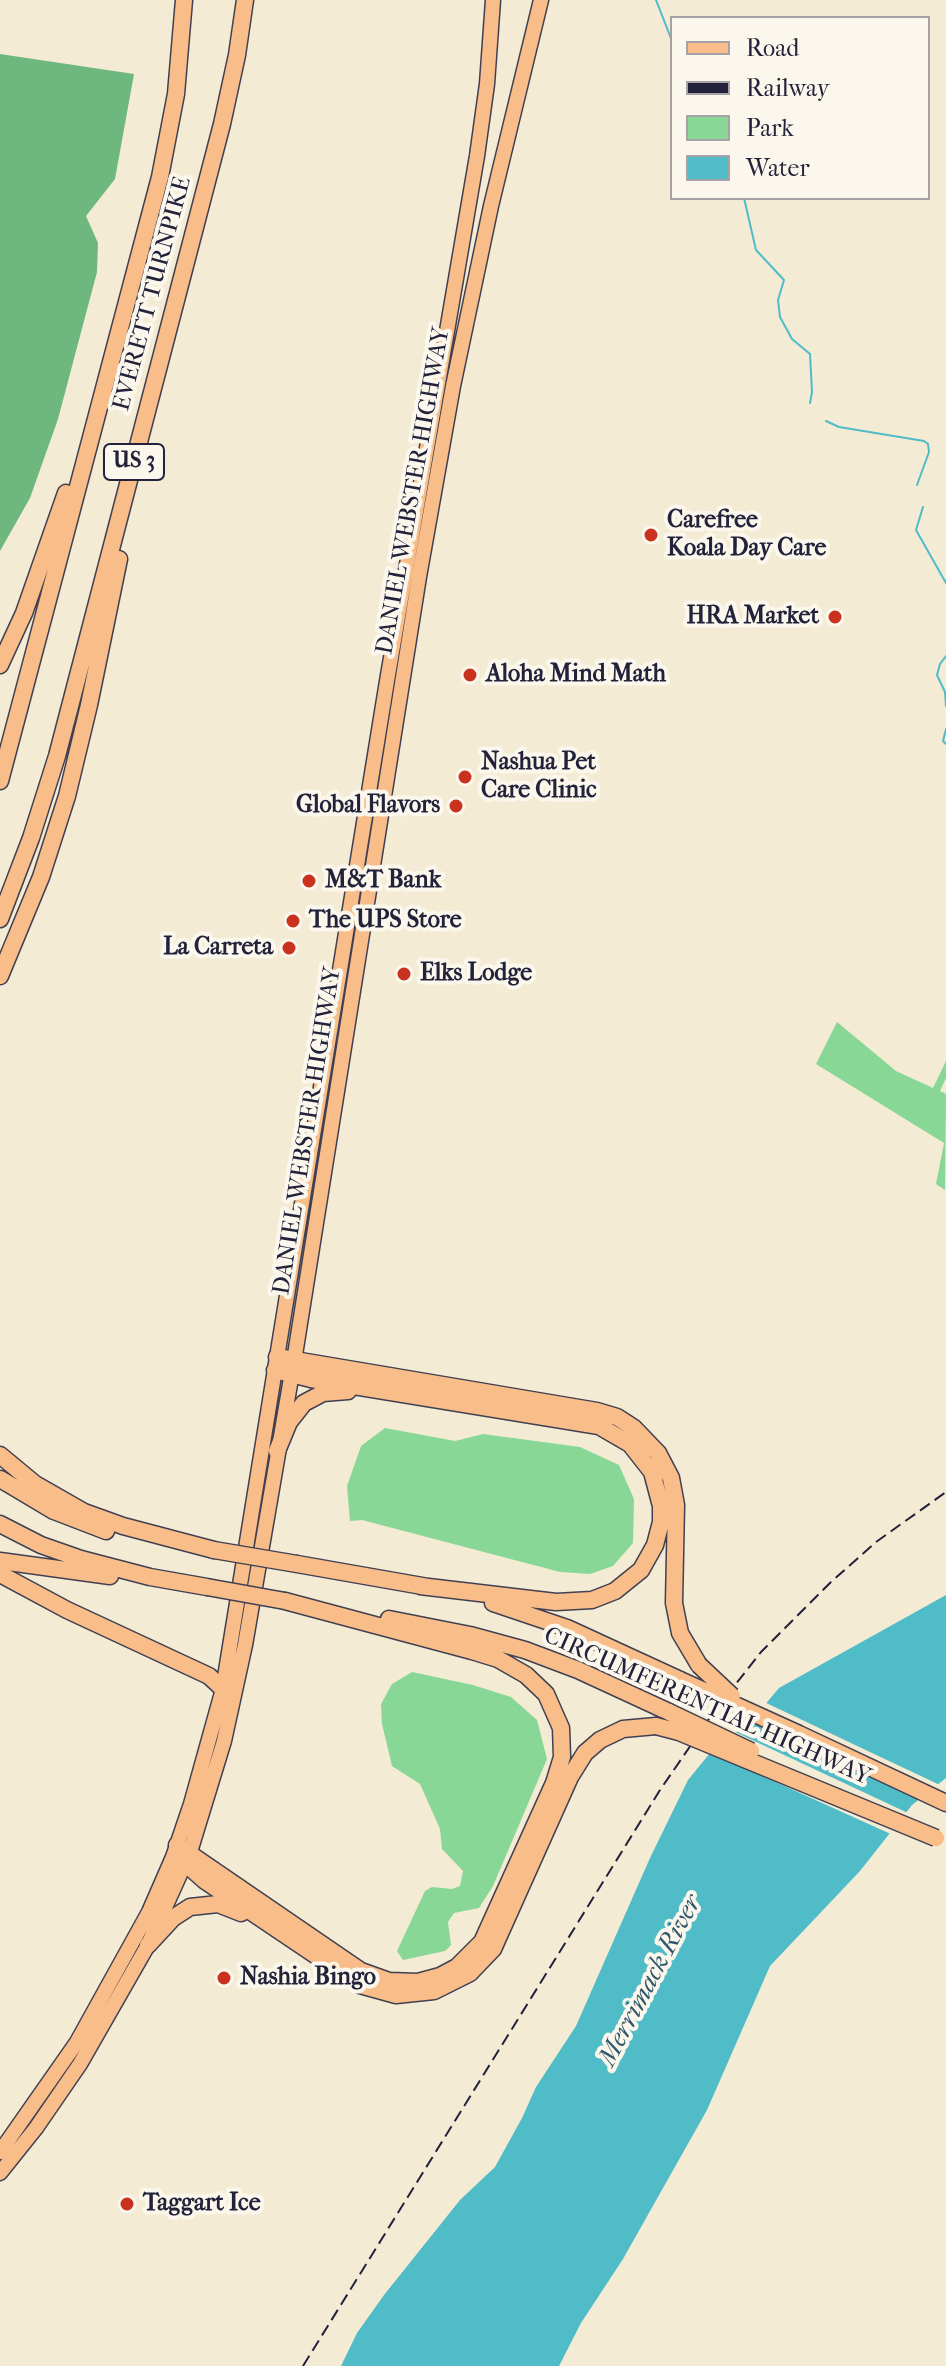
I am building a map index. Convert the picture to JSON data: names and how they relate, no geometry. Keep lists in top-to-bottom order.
{
  "streets": {
    "highway": ["EVERETT TURNPIKE", "US 3", "CIRCUMFERENTIAL HIGHWAY"],
    "main road": ["DANIEL WEBSTER HIGHWAY"]
  },
  "water": ["Merrimack River"],
  "places": [
    "Carefree Koala Day Care",
    "HRA Market",
    "Aloha Mind Math",
    "Nashua Pet Care Clinic",
    "Global Flavors",
    "M&T Bank",
    "The UPS Store",
    "La Carreta",
    "Elks Lodge",
    "Nashia Bingo",
    "Taggart Ice"
  ],
  "legend": [
    "Road",
    "Railway",
    "Park",
    "Water"
  ]
}
